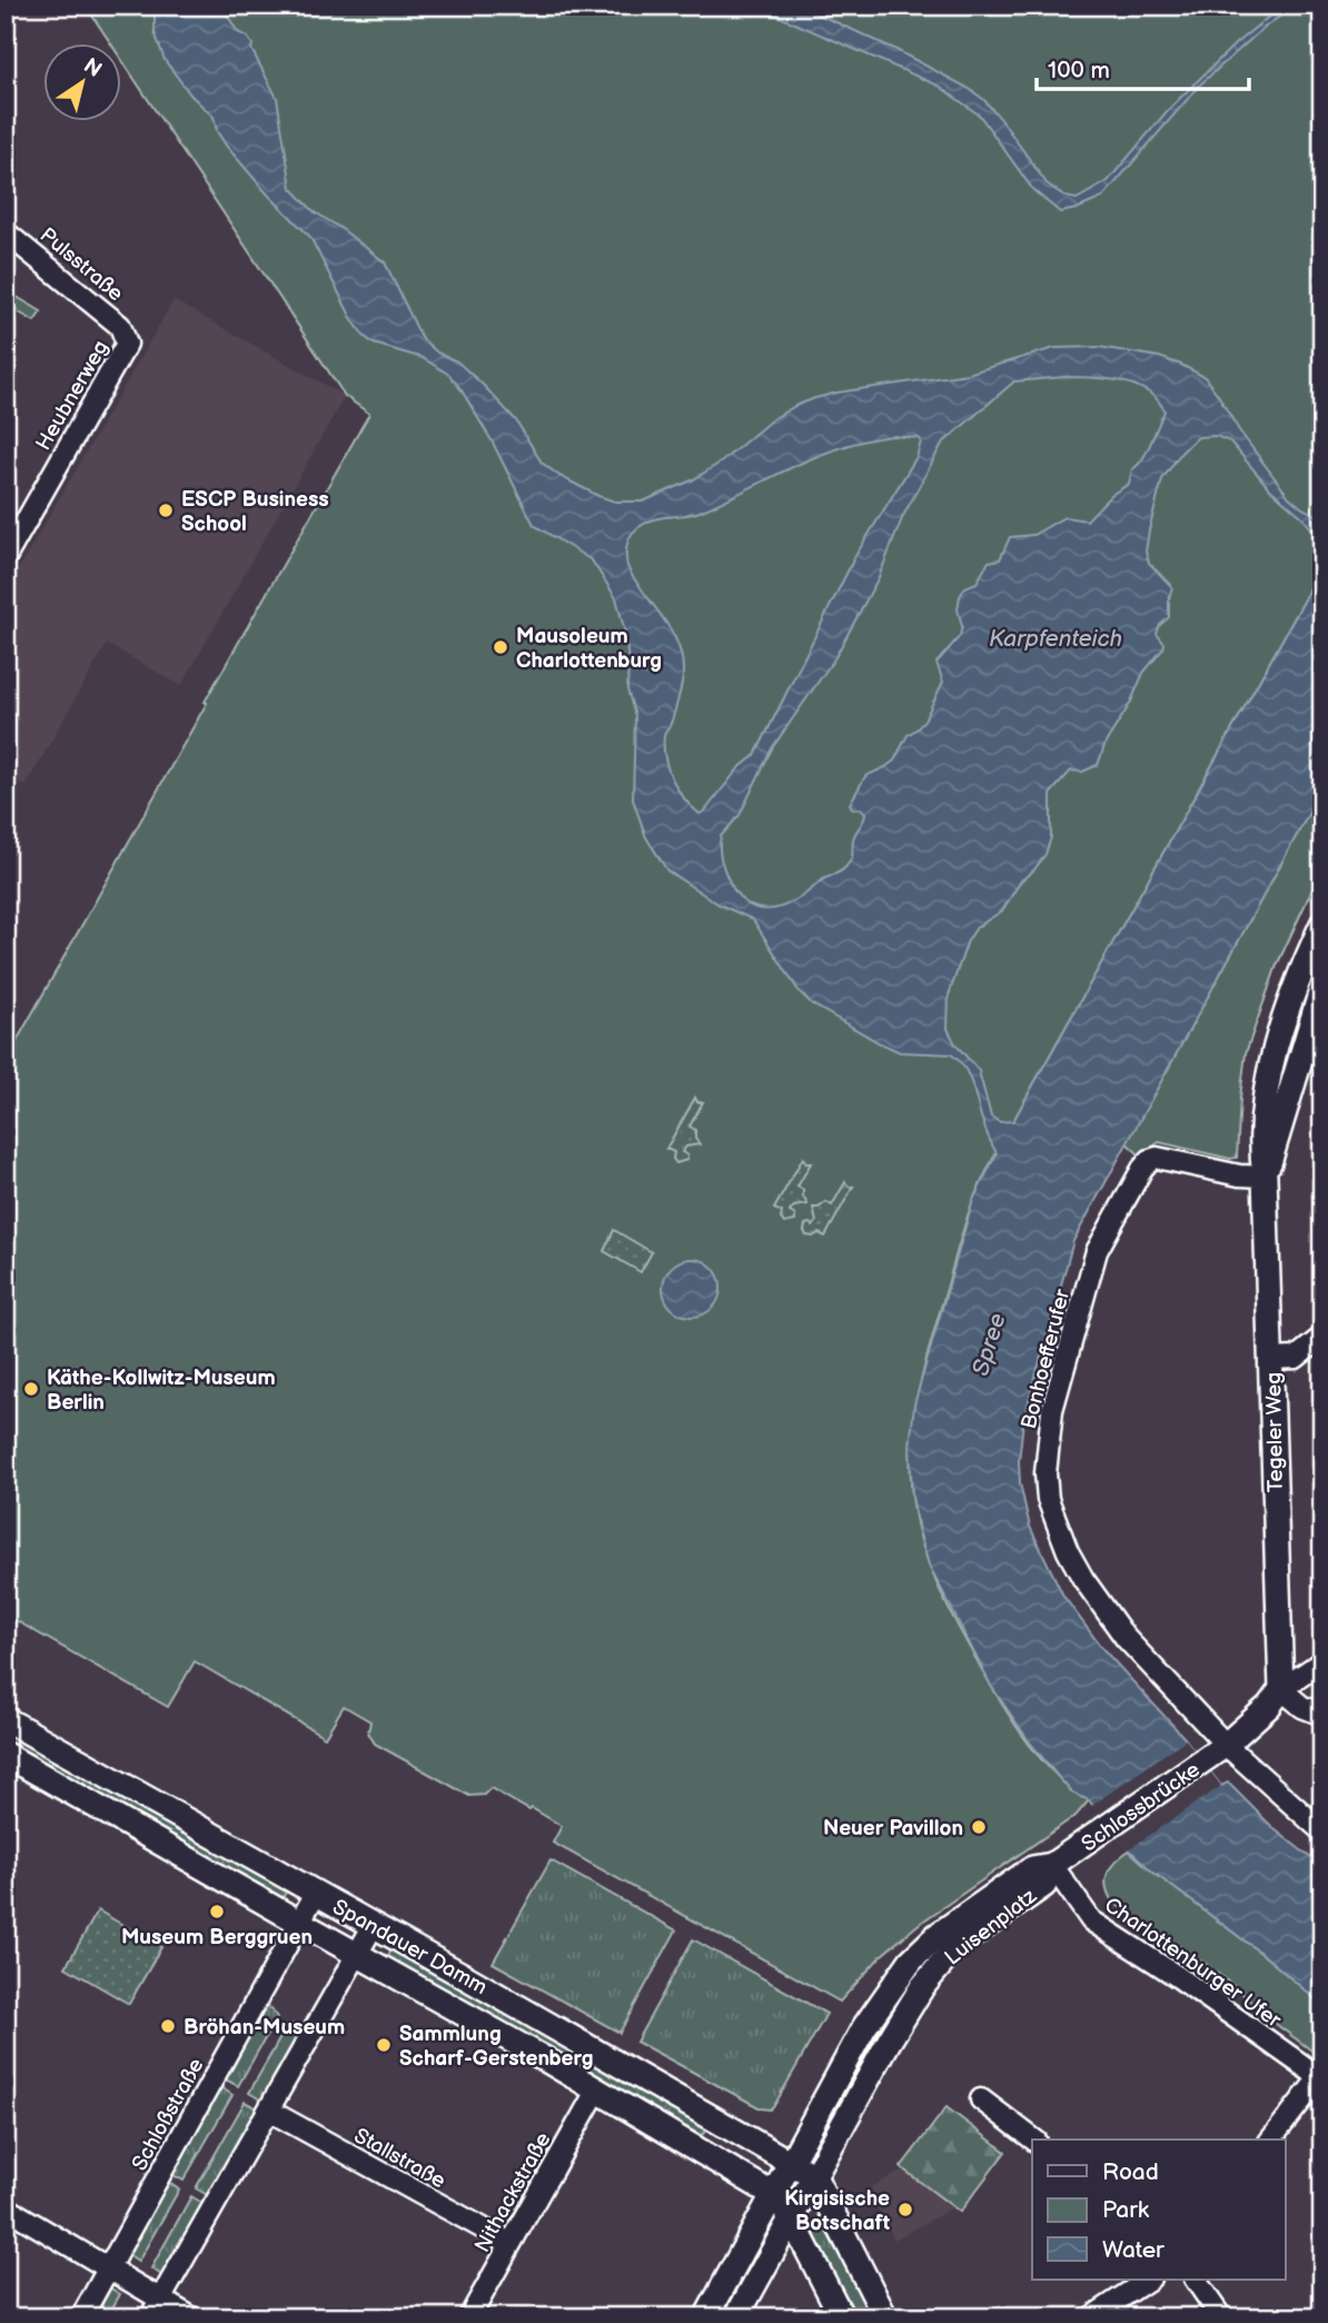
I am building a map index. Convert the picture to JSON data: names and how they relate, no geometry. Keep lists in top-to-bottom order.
{
  "streets": {
    "main road": [
      "Tegeler Weg",
      "Schlossbrücke",
      "Luisenplatz",
      "Spandauer Damm"
    ],
    "street": [
      "Pulsstraße",
      "Heubnerweg",
      "Bonhoefferufer",
      "Charlottenburger Ufer",
      "Schloßstraße",
      "Stallstraße",
      "Nithackstraße"
    ]
  },
  "crossings": [
    ["Pulsstraße", "Heubnerweg"],
    ["Bonhoefferufer", "Tegeler Weg"],
    ["Bonhoefferufer", "Schlossbrücke"],
    ["Tegeler Weg", "Schlossbrücke"],
    ["Schlossbrücke", "Luisenplatz"],
    ["Schlossbrücke", "Charlottenburger Ufer"],
    ["Luisenplatz", "Spandauer Damm"],
    ["Luisenplatz", "Charlottenburger Ufer"],
    ["Spandauer Damm", "Schloßstraße"],
    ["Spandauer Damm", "Nithackstraße"],
    ["Stallstraße", "Nithackstraße"]
  ],
  "water": ["Karpfenteich", "Spree"],
  "places": [
    "ESCP Business School",
    "Mausoleum Charlottenburg",
    "Käthe-Kollwitz-Museum Berlin",
    "Neuer Pavillon",
    "Museum Berggruen",
    "Bröhan-Museum",
    "Sammlung Scharf-Gerstenberg",
    "Kirgisische Botschaft"
  ],
  "legend": ["Road", "Park", "Water"],
  "scale_bar": "100 m",
  "north": "top right"
}
